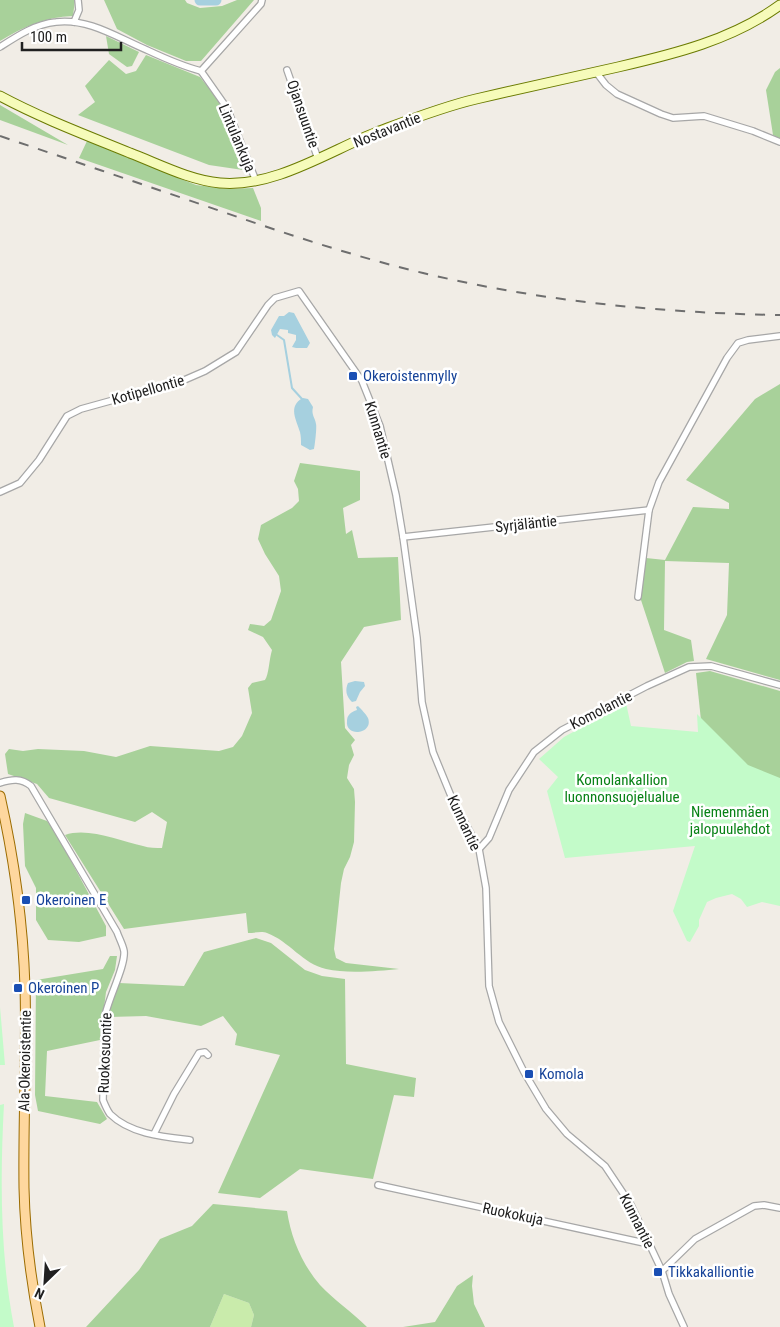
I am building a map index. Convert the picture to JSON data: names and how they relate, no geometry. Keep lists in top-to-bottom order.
{
  "streets": {
    "main road": ["Ala-Okeroistentie"],
    "street": [
      "Ojansuuntie",
      "Nostavantie",
      "Lintulankuja",
      "Kotipellontie",
      "Kunnantie",
      "Syrjäläntie",
      "Komolantie",
      "Ruokosuontie",
      "Ruokokuja"
    ]
  },
  "crossings": [
    ["Ojansuuntie", "Nostavantie"],
    ["Nostavantie", "Lintulankuja"],
    ["Kotipellontie", "Kunnantie"],
    ["Kunnantie", "Syrjäläntie"],
    ["Kunnantie", "Komolantie"],
    ["Kunnantie", "Ruokokuja"]
  ],
  "parks": ["Komolankallion luonnonsuojelualue", "Niemenmäen jalopuulehdot"],
  "places": {
    "transit": [
      "Okeroistenmylly",
      "Okeroinen E",
      "Okeroinen P",
      "Komola",
      "Tikkakalliontie"
    ]
  },
  "scale_bar": "100 m",
  "north": "bottom left"
}
